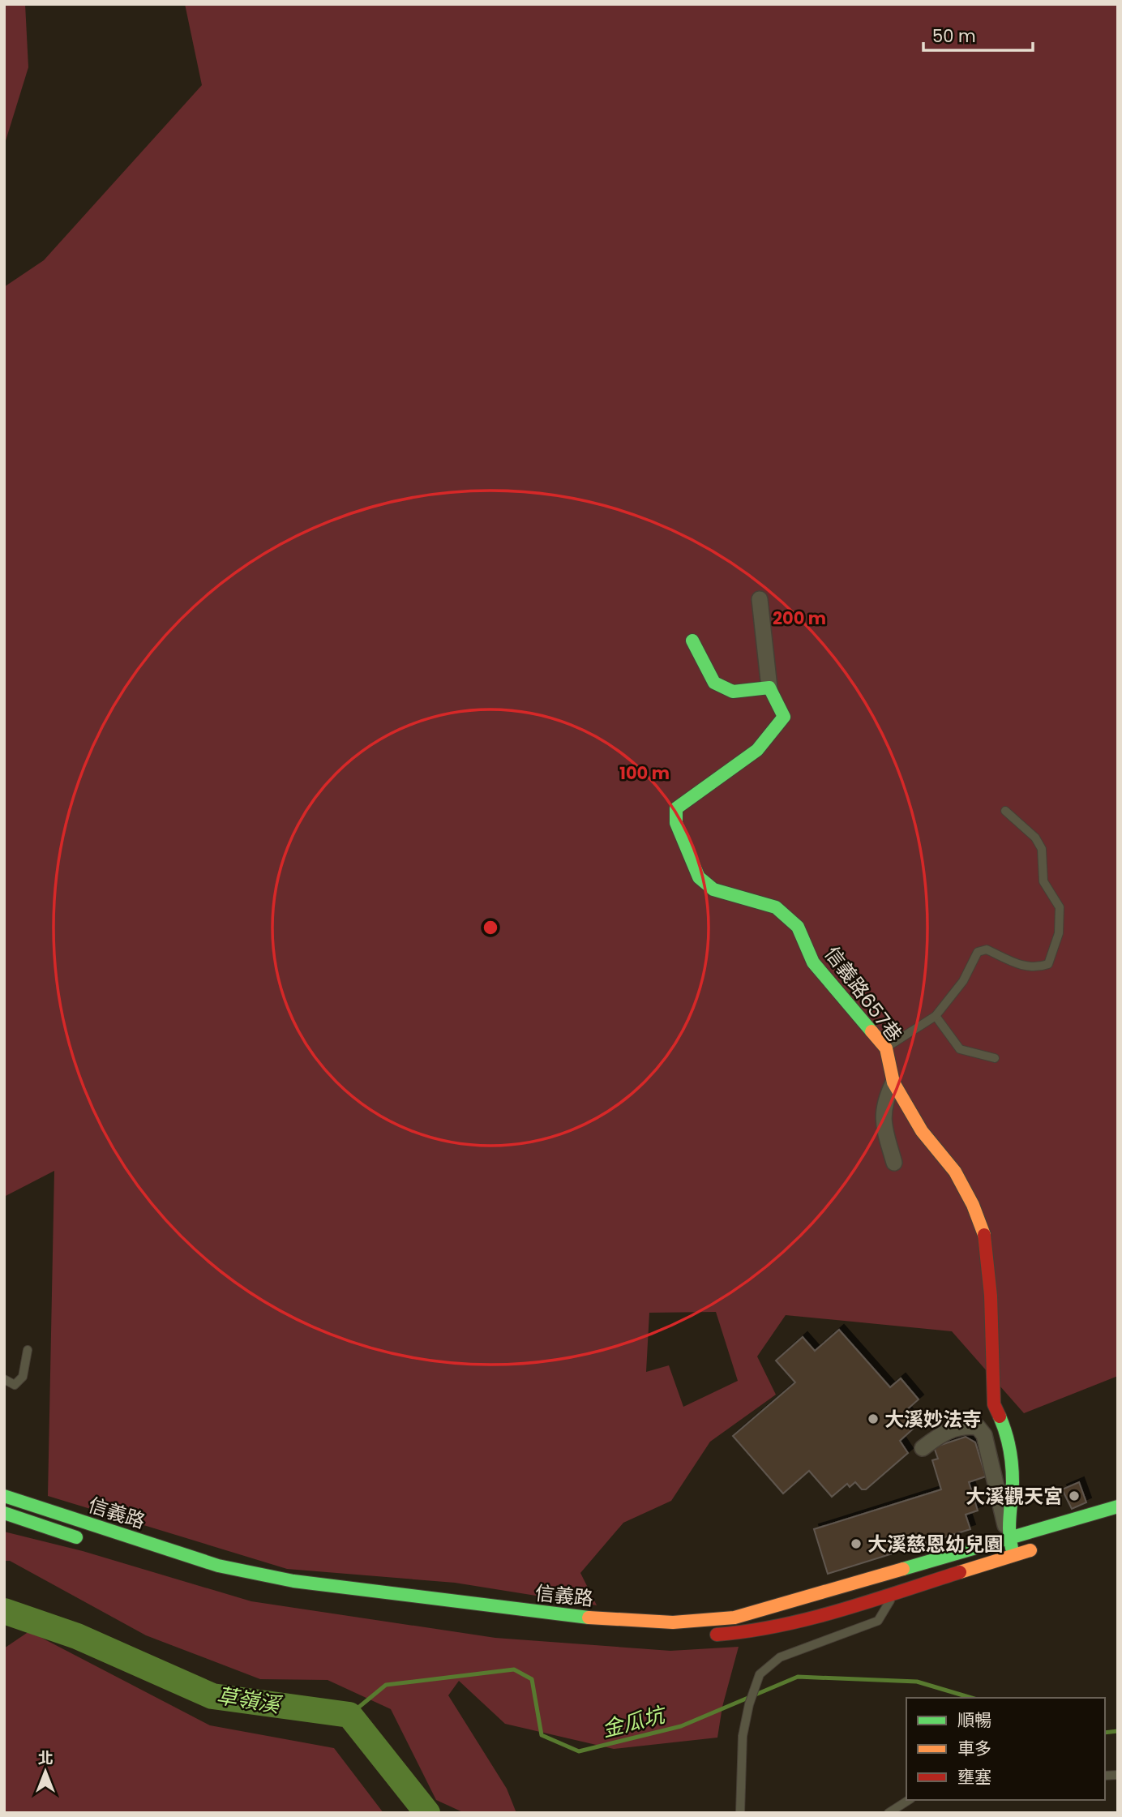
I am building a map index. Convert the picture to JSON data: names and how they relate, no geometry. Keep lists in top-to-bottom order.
{
  "streets": {
    "main road": ["信義路657巷", "信義路"]
  },
  "crossings": [
    ["信義路657巷", "信義路"]
  ],
  "water": ["草嶺溪", "金瓜坑"],
  "places": ["大溪妙法寺", "大溪觀天宮", "大溪慈恩幼兒園"],
  "legend": ["順暢", "車多", "壅塞"],
  "scale_bar": "50 m",
  "north": "top",
  "rings": ["200 m", "100 m"]
}
